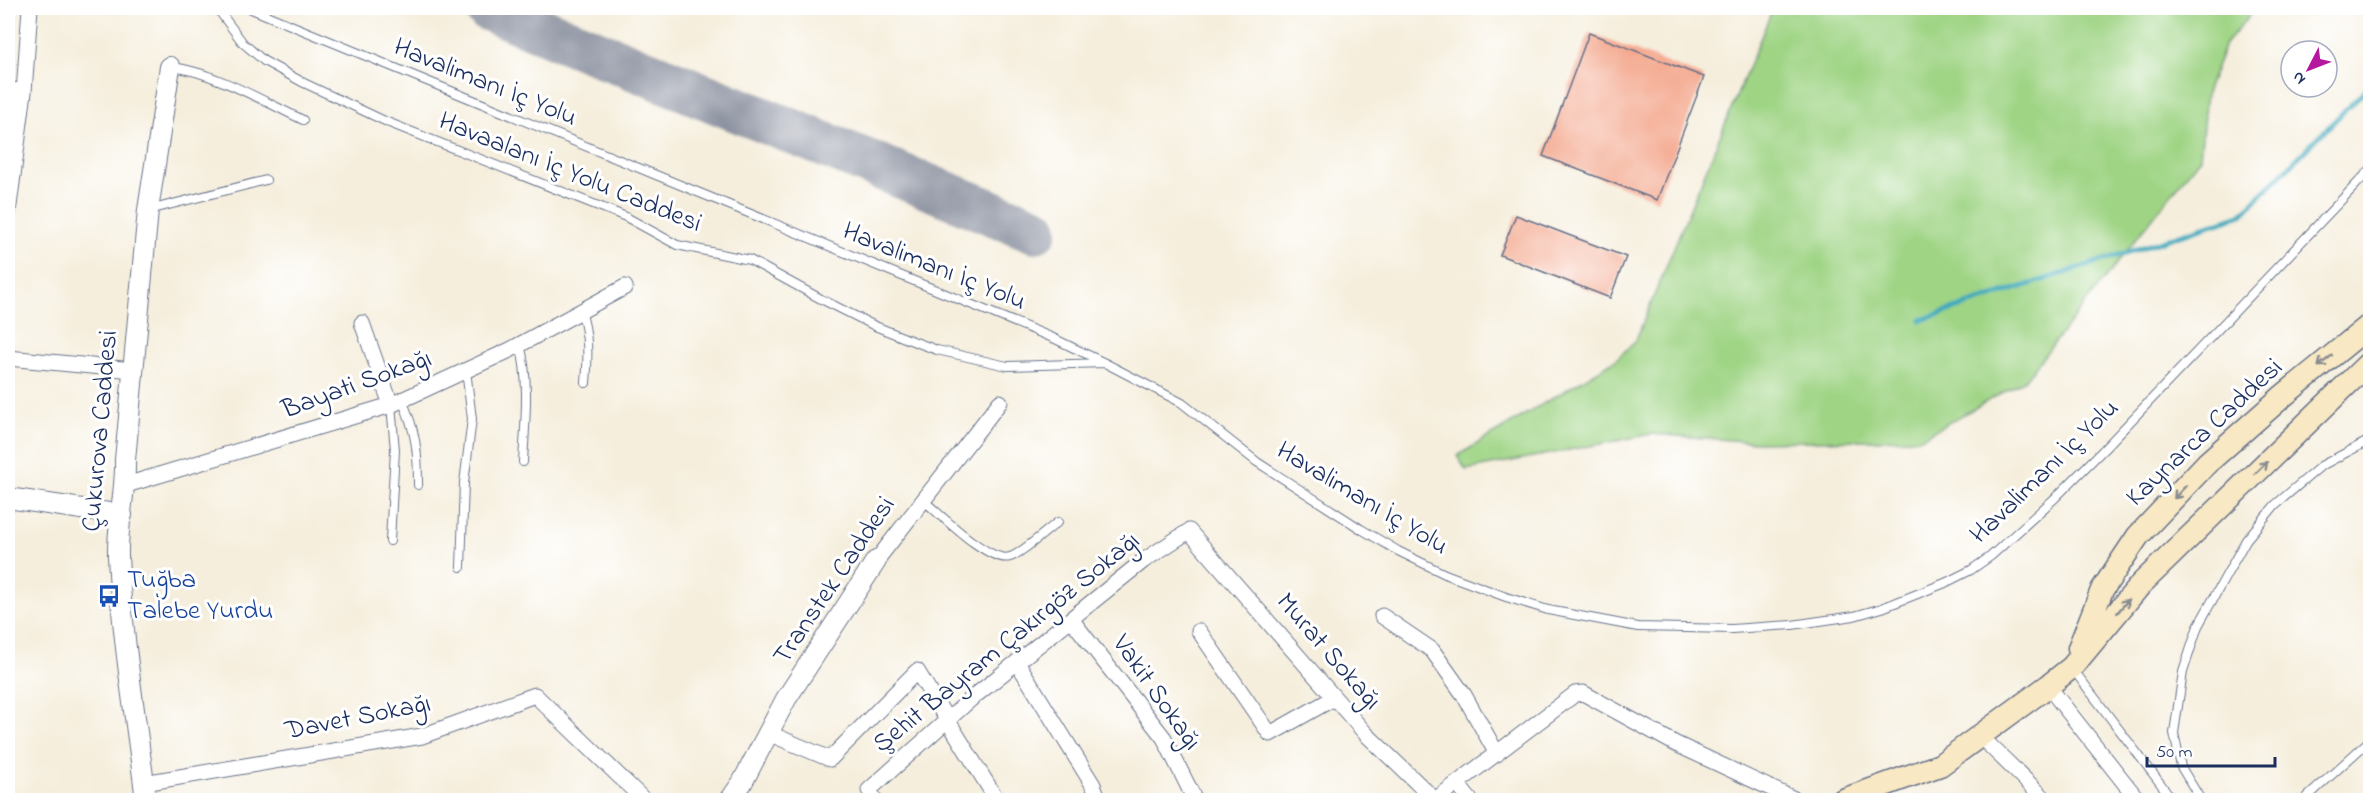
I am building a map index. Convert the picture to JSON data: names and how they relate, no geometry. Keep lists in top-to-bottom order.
{
  "streets": {
    "main road": ["Kaynarca Caddesi"],
    "street": [
      "Bayati Sokağı",
      "Çukurova Caddesi",
      "Transtek Caddesi",
      "Şehit Bayram Çakırgöz Sokağı",
      "Murat Sokağı",
      "Vakit Sokağı",
      "Davet Sokağı"
    ],
    "lane": ["Havalimanı İç Yolu", "Havaalanı İç Yolu Caddesi"]
  },
  "crossings": [
    ["Havalimanı İç Yolu", "Havaalanı İç Yolu Caddesi"],
    ["Bayati Sokağı", "Çukurova Caddesi"],
    ["Çukurova Caddesi", "Davet Sokağı"],
    ["Şehit Bayram Çakırgöz Sokağı", "Murat Sokağı"],
    ["Şehit Bayram Çakırgöz Sokağı", "Vakit Sokağı"]
  ],
  "places": {
    "bus stop": ["Tuğba Talebe Yurdu"]
  },
  "scale_bar": "50 m",
  "north": "bottom left"
}
